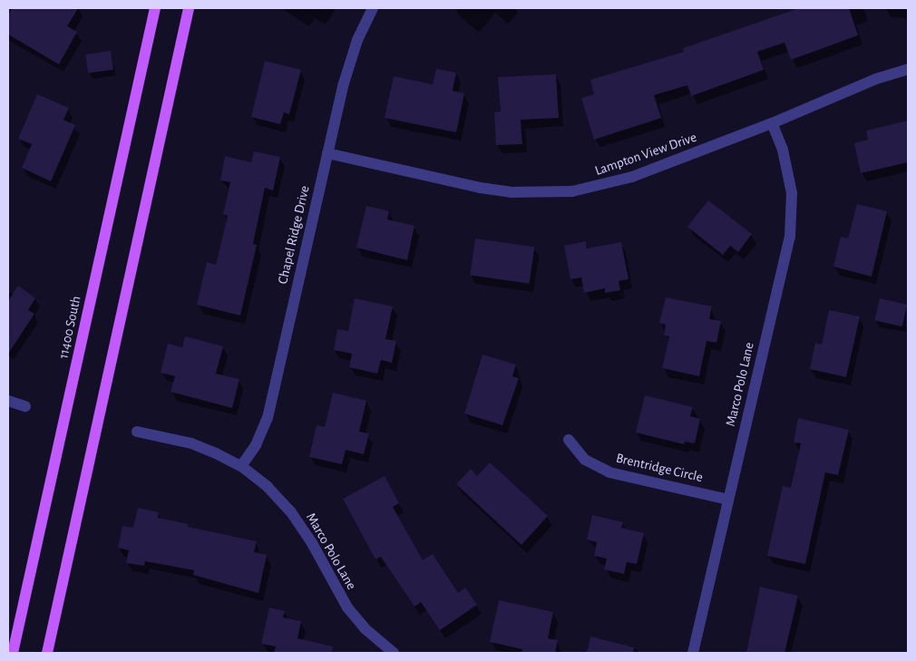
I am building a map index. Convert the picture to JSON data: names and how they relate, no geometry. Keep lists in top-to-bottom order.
{
  "streets": {
    "main road": ["11400 South"],
    "street": [
      "Lampton View Drive",
      "Chapel Ridge Drive",
      "Marco Polo Lane",
      "Brentridge Circle"
    ]
  },
  "crossings": [
    ["Lampton View Drive", "Chapel Ridge Drive"],
    ["Lampton View Drive", "Marco Polo Lane"],
    ["Chapel Ridge Drive", "Marco Polo Lane"],
    ["Marco Polo Lane", "Brentridge Circle"]
  ]
}
